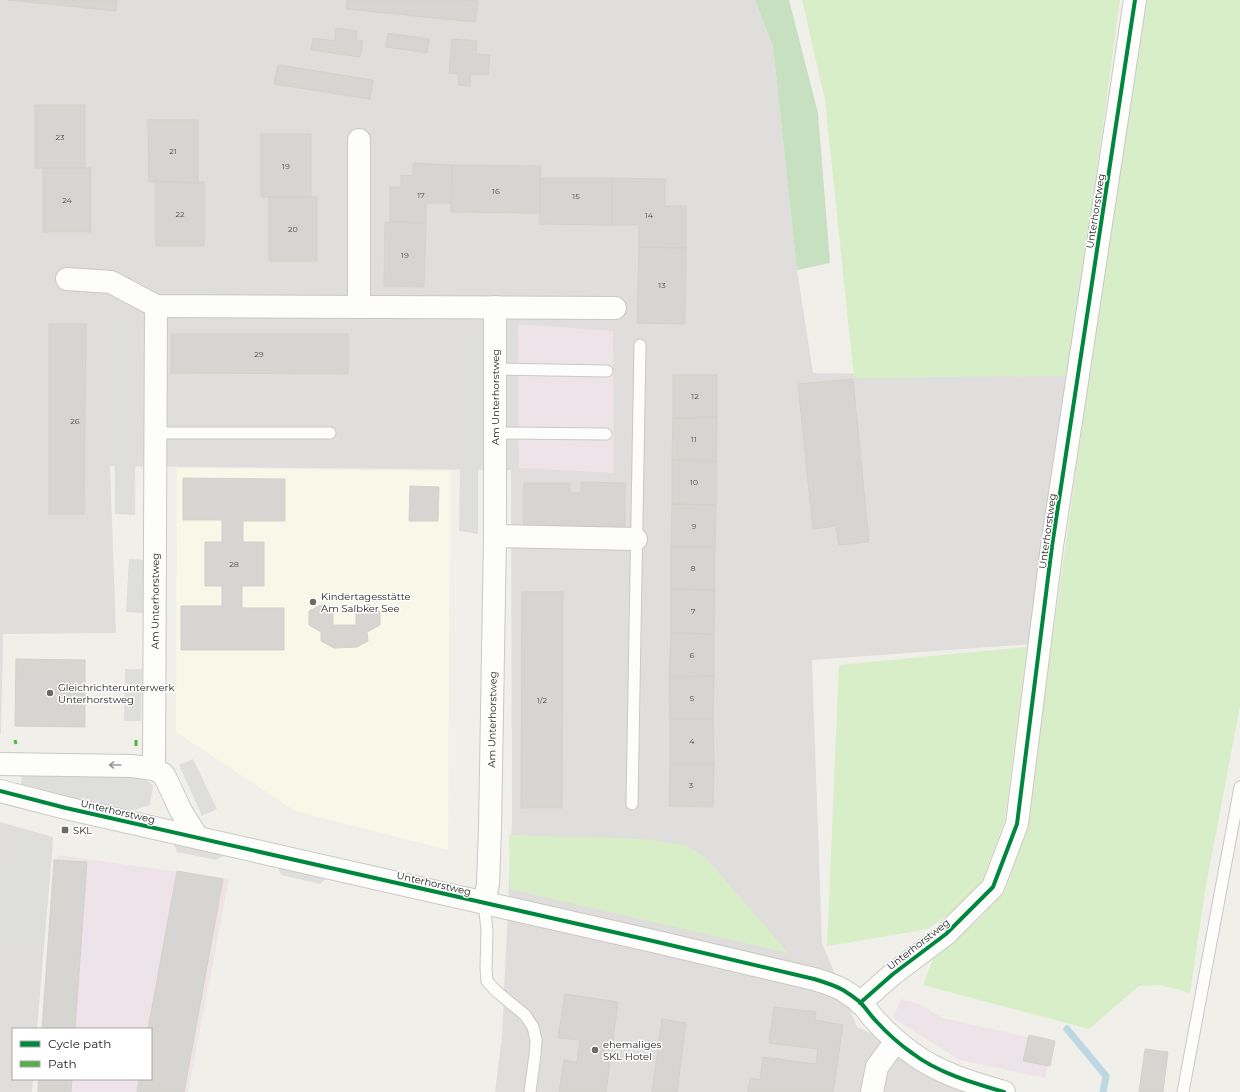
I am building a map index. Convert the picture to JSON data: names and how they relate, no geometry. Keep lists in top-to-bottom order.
{
  "streets": {
    "street": ["Unterhorstweg", "Am Unterhorstweg"]
  },
  "crossings": [
    ["Unterhorstweg", "Am Unterhorstweg"]
  ],
  "places": {
    "other": ["Kindertagesstätte Am Salbker See", "Gleichrichterunterwerk Unterhorstweg", "ehemaliges SKL Hotel"],
    "transit": ["SKL"]
  },
  "house_numbers": [
    "23",
    "21",
    "19",
    "16",
    "17",
    "15",
    "24",
    "22",
    "14",
    "20",
    "19",
    "13",
    "29",
    "12",
    "26",
    "11",
    "10",
    "9",
    "28",
    "8",
    "7",
    "6",
    "5",
    "1/2",
    "4",
    "3"
  ],
  "legend": ["Cycle path", "Path"]
}
